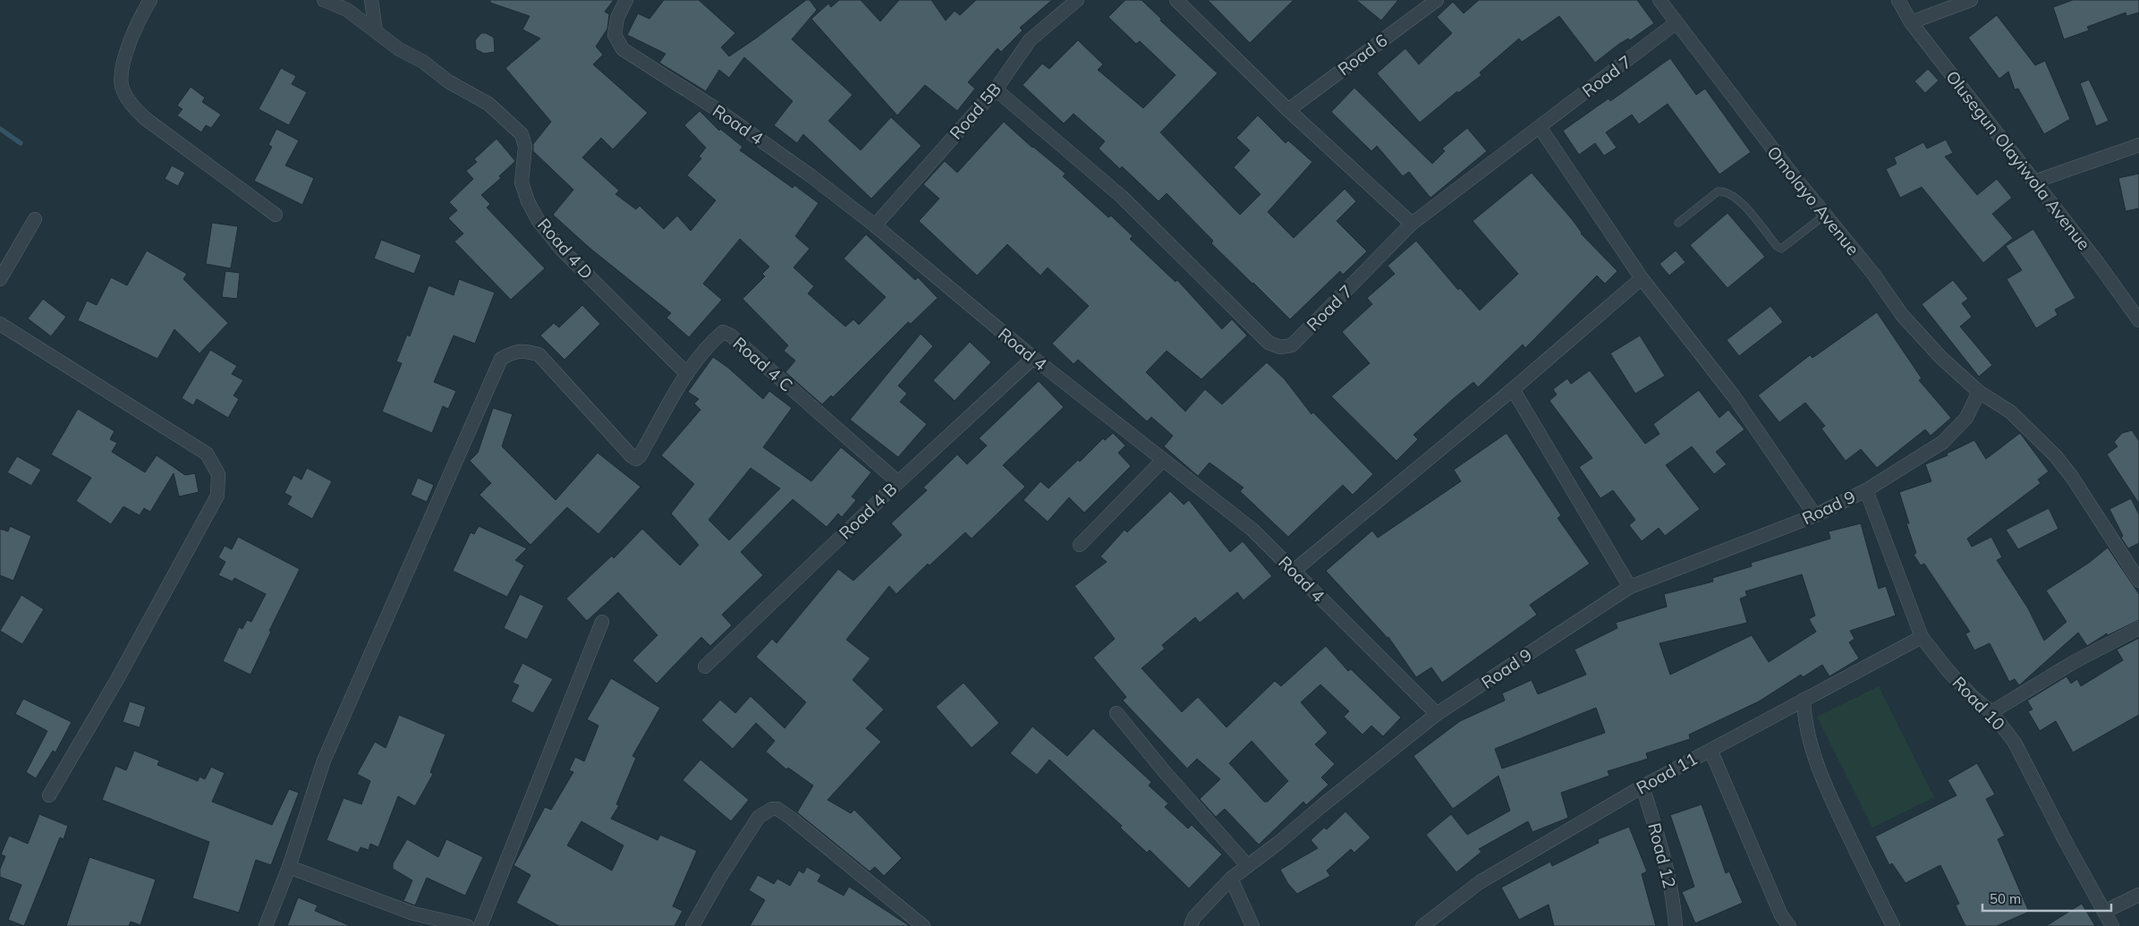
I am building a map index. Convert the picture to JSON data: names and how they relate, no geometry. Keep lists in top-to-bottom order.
{
  "streets": {
    "street": [
      "Road 6",
      "Road 7",
      "Road 5B",
      "Road 4",
      "Olusegun Olayiwola Avenue",
      "Omolayo Avenue",
      "Road 4 D",
      "Road 4 C",
      "Road 9",
      "Road 4 B",
      "Road 10",
      "Road 11",
      "Road 12"
    ]
  },
  "crossings": [
    ["Road 7", "Road 5B"],
    ["Road 7", "Omolayo Avenue"],
    ["Road 5B", "Road 4"],
    ["Road 4", "Road 9"],
    ["Road 4", "Road 4 B"],
    ["Omolayo Avenue", "Road 9"],
    ["Road 4 D", "Road 4 C"],
    ["Road 4 C", "Road 4 B"],
    ["Road 9", "Road 10"],
    ["Road 10", "Road 11"],
    ["Road 11", "Road 12"]
  ],
  "scale_bar": "50 m"
}
